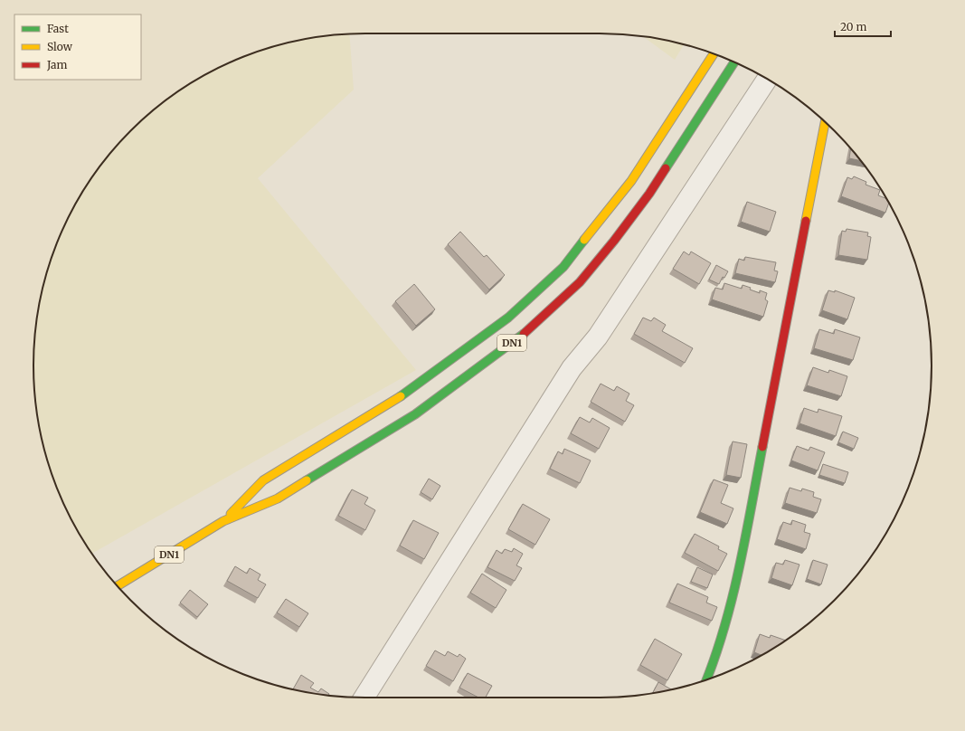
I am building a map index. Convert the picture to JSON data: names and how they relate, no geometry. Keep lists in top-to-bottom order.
{
  "streets": {
    "main road": ["DN1"]
  },
  "legend": ["Fast", "Slow", "Jam"],
  "scale_bar": "20 m"
}
